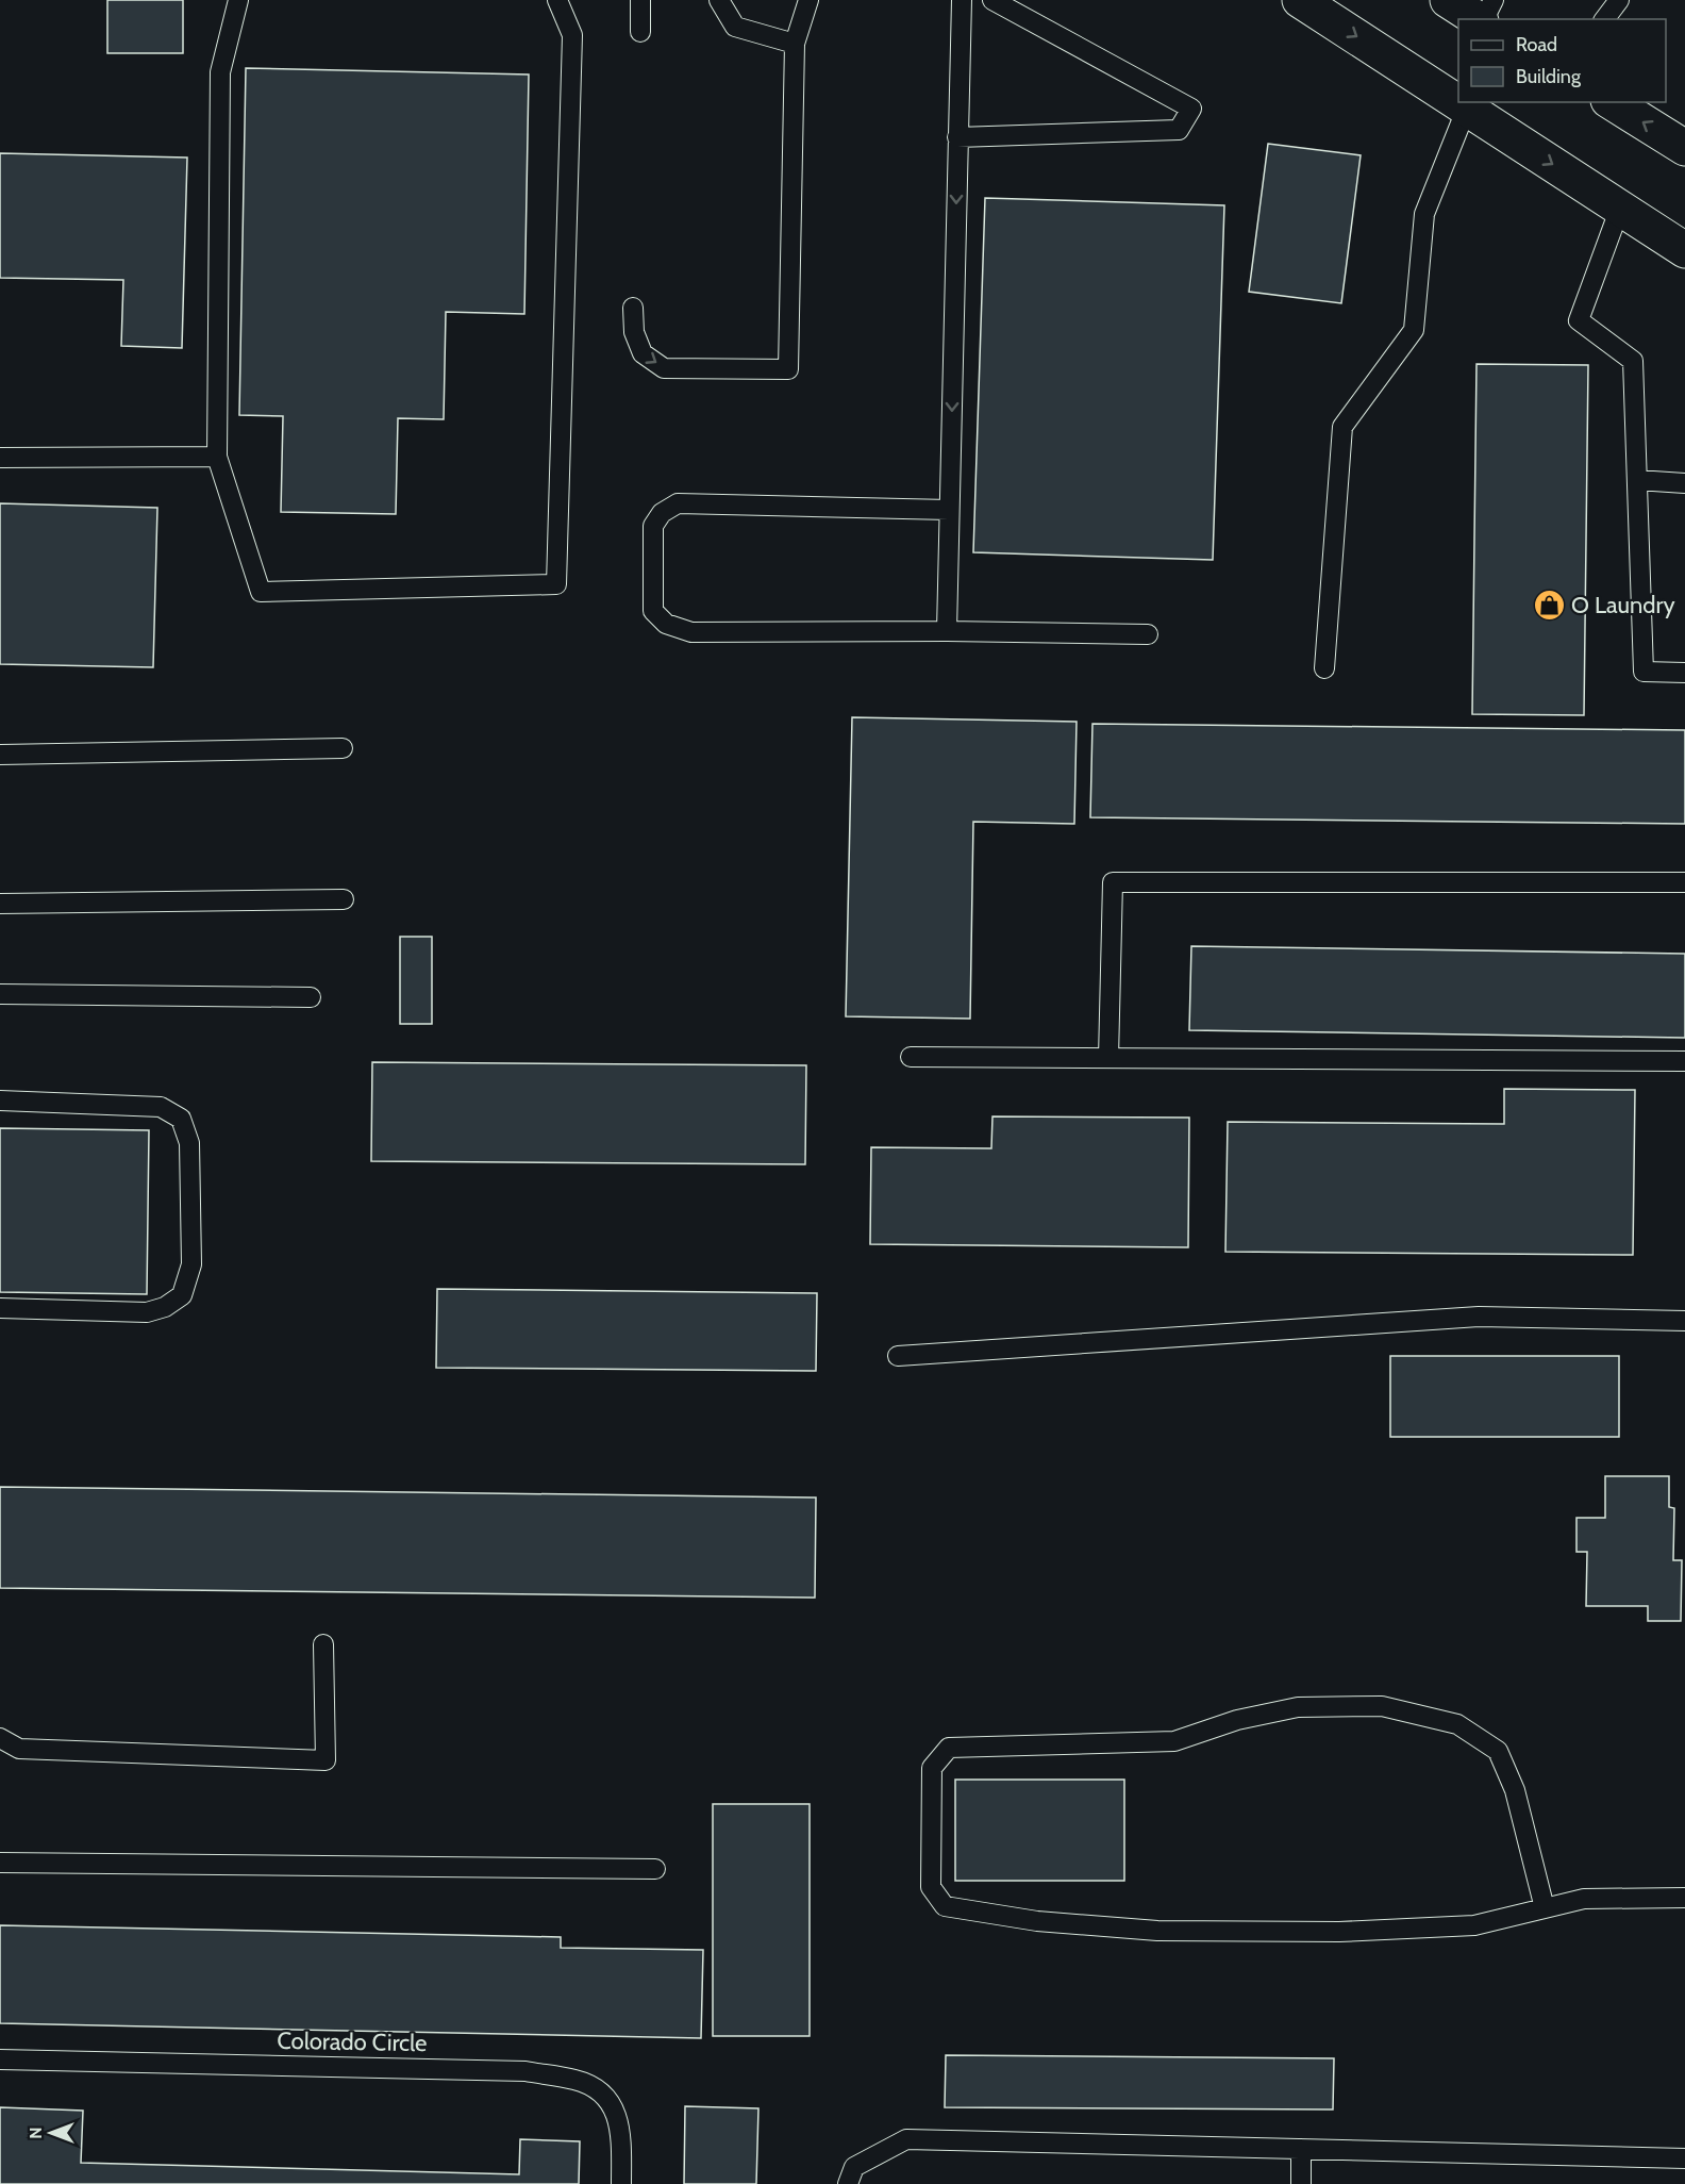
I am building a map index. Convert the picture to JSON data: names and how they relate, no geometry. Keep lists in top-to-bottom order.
{
  "streets": {
    "lane": ["Colorado Circle"]
  },
  "places": {
    "shop": ["O Laundry"]
  },
  "legend": ["Road", "Building"],
  "north": "left"
}
